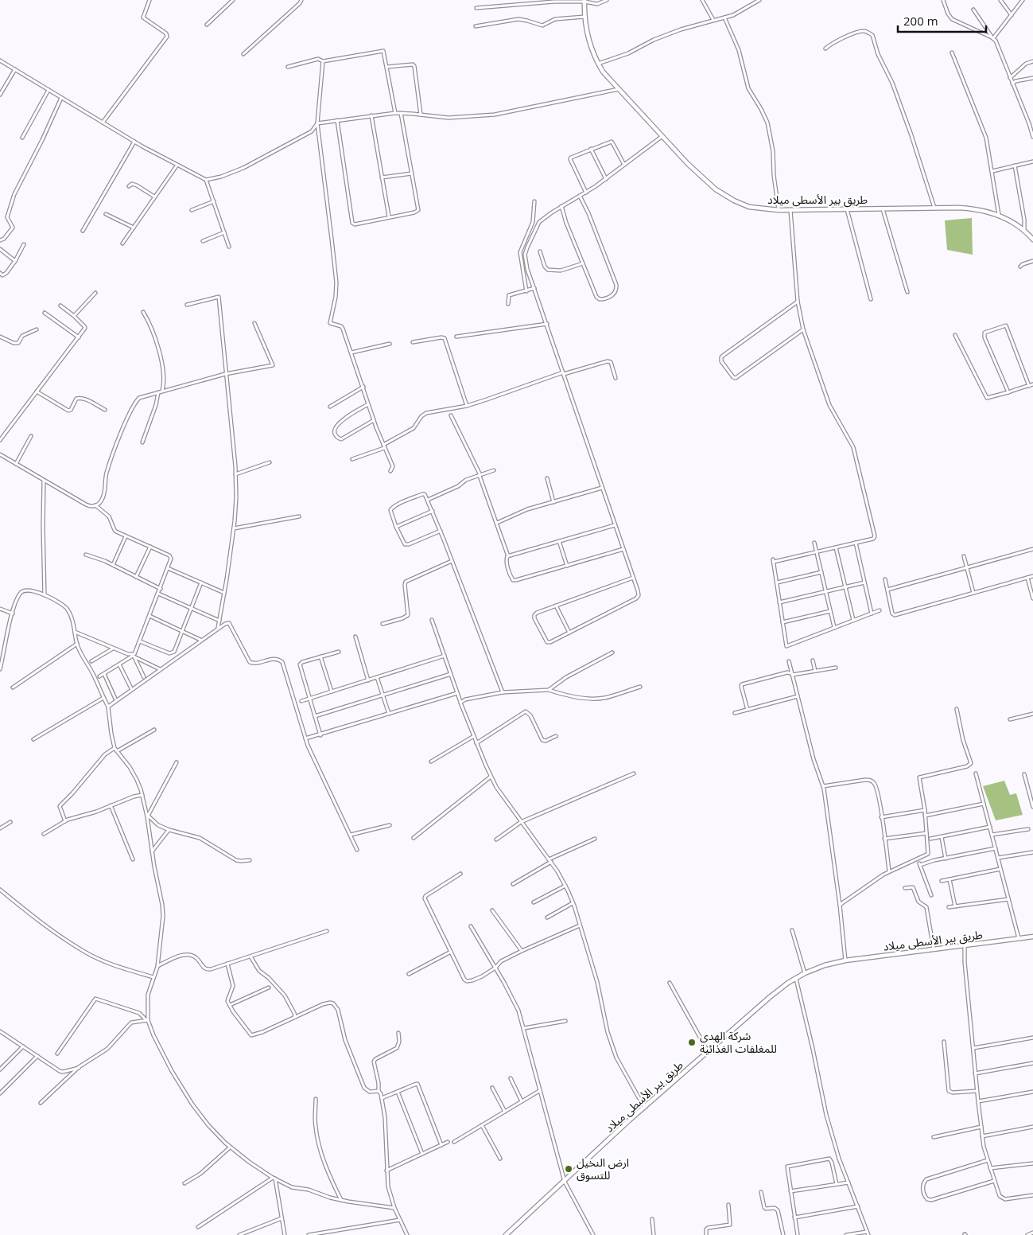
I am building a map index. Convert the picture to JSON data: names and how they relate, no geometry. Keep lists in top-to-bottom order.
{
  "streets": {
    "main road": ["طريق بير الأسطى ميلاد"]
  },
  "places": ["شركة الهدي للمغلفات الغذائية", "ارض النخيل للتسوق"],
  "scale_bar": "200 m"
}
